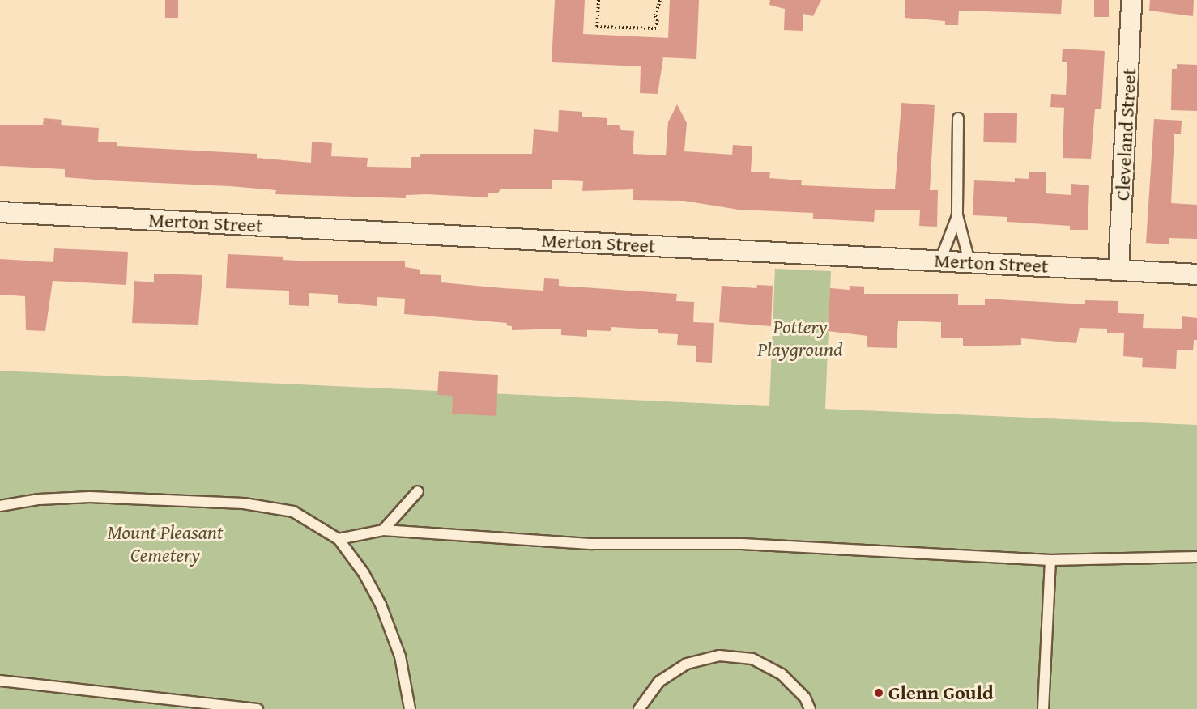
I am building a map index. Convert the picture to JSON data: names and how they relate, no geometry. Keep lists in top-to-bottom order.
{
  "streets": {
    "street": ["Cleveland Street", "Merton Street"]
  },
  "crossings": [
    ["Cleveland Street", "Merton Street"]
  ],
  "parks": ["Pottery Playground", "Mount Pleasant Cemetery"],
  "places": ["Glenn Gould"]
}
